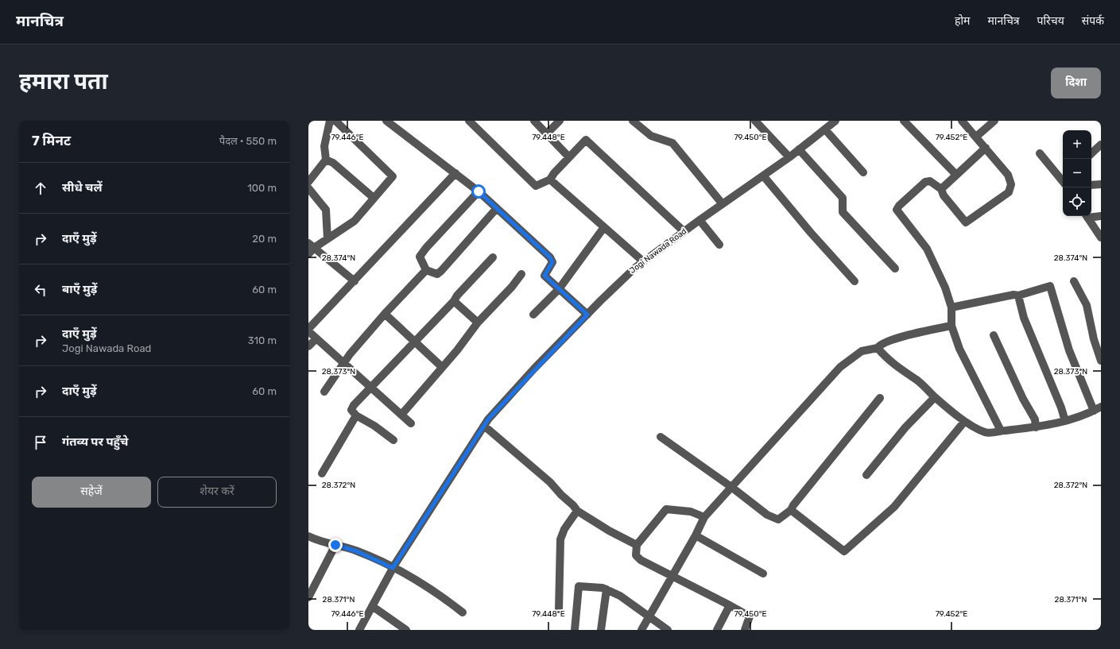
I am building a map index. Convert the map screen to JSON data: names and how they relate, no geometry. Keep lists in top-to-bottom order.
{
  "streets": {
    "street": ["Jogi Nawada Road"]
  },
  "page": {
    "header": "मानचित्र",
    "nav": [
      "होम",
      "मानचित्र",
      "परिचय",
      "संपर्क"
    ],
    "buttons": [
      "दिशा",
      ["सहेजें", "शेयर करें"]
    ],
    "title": "हमारा पता",
    "heading": ["7 मिनट", "पैदल · 550 m"],
    "map_buttons": ["+", "−"],
    "list": [
      ["सीधे चलें", "100 m"],
      ["दाएँ मुड़ें", "20 m"],
      ["बाएँ मुड़ें", "60 m"],
      ["दाएँ मुड़ें", "Jogi Nawada Road", "310 m"],
      ["दाएँ मुड़ें", "60 m"],
      "गंतव्य पर पहुँचे"
    ]
  },
  "coordinates": [
    "79.446°E",
    "79.448°E",
    "79.450°E",
    "79.452°E",
    "28.374°N",
    "28.373°N",
    "28.372°N",
    "28.371°N"
  ]
}
